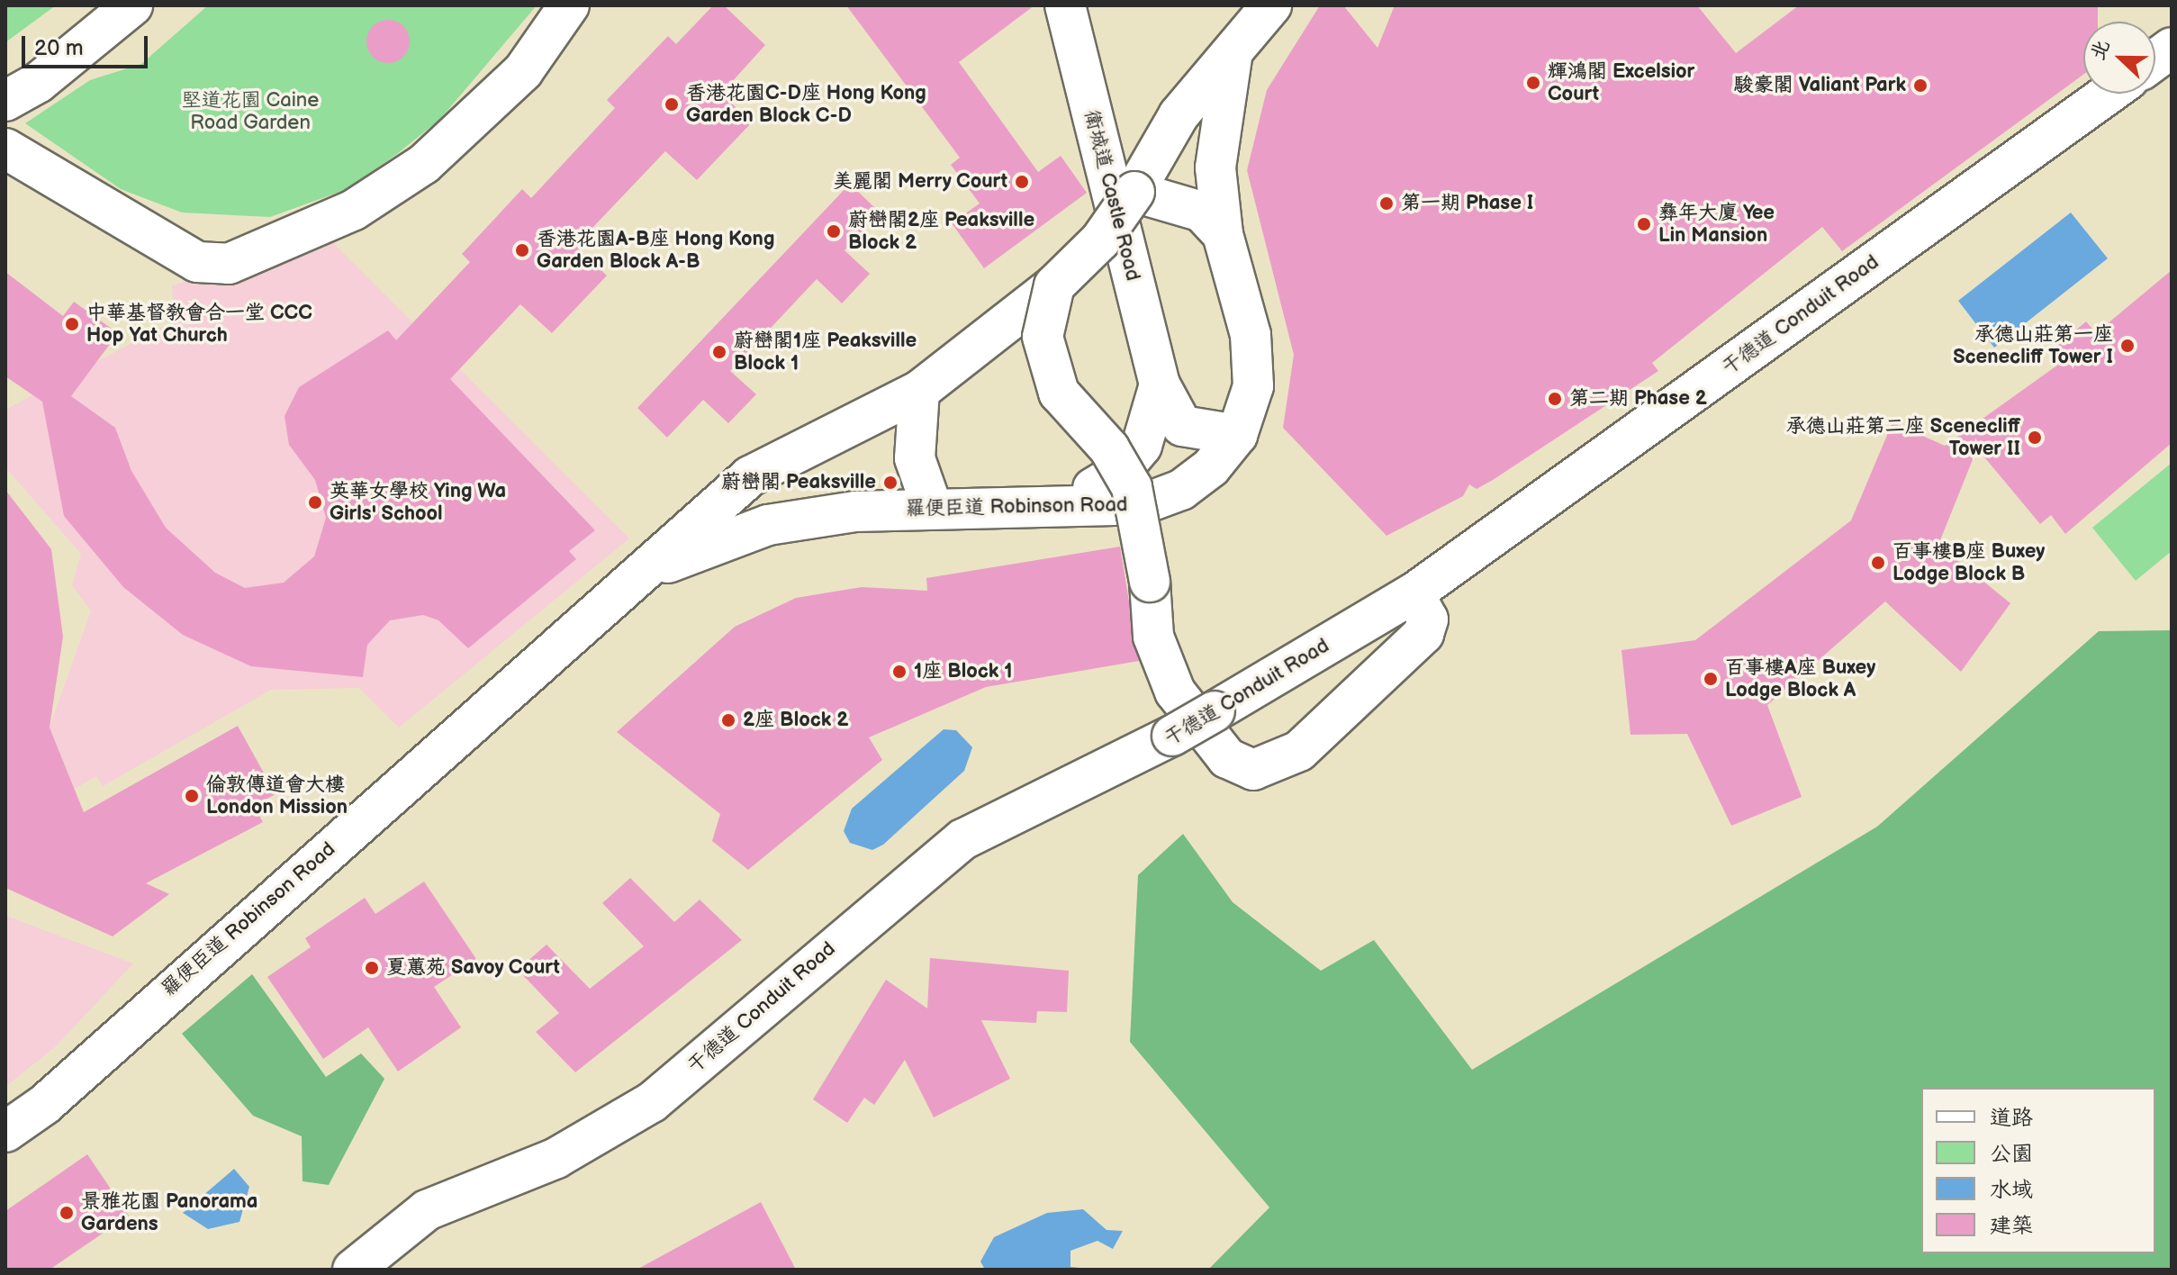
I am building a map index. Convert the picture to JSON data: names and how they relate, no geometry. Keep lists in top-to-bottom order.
{
  "streets": {
    "street": ["衛城道 Castle Road", "干德道 Conduit Road", "羅便臣道 Robinson Road"]
  },
  "crossings": [
    ["衛城道 Castle Road", "羅便臣道 Robinson Road"]
  ],
  "parks": ["堅道花園 Caine Road Garden"],
  "places": [
    "輝鴻閣 Excelsior Court",
    "駿豪閣 Valiant Park",
    "香港花園C-D座 Hong Kong Garden Block C-D",
    "美麗閣 Merry Court",
    "第一期 Phase I",
    "彝年大廈 Yee Lin Mansion",
    "蔚巒閣2座 Peaksville Block 2",
    "香港花園A-B座 Hong Kong Garden Block A-B",
    "中華基督教會合一堂 CCC Hop Yat Church",
    "承德山莊第一座 Scenecliff Tower I",
    "蔚巒閣1座 Peaksville Block 1",
    "第二期 Phase 2",
    "承德山莊第二座 Scenecliff Tower II",
    "蔚巒閣 Peaksville",
    "英華女學校 Ying Wa Girls' School",
    "百事樓B座 Buxey Lodge Block B",
    "1座 Block 1",
    "百事樓A座 Buxey Lodge Block A",
    "2座 Block 2",
    "倫敦傳道會大樓 London Mission",
    "夏蕙苑 Savoy Court",
    "景雅花園 Panorama Gardens"
  ],
  "legend": [
    "道路",
    "公園",
    "水域",
    "建築"
  ],
  "scale_bar": "20 m",
  "north": "left"
}
